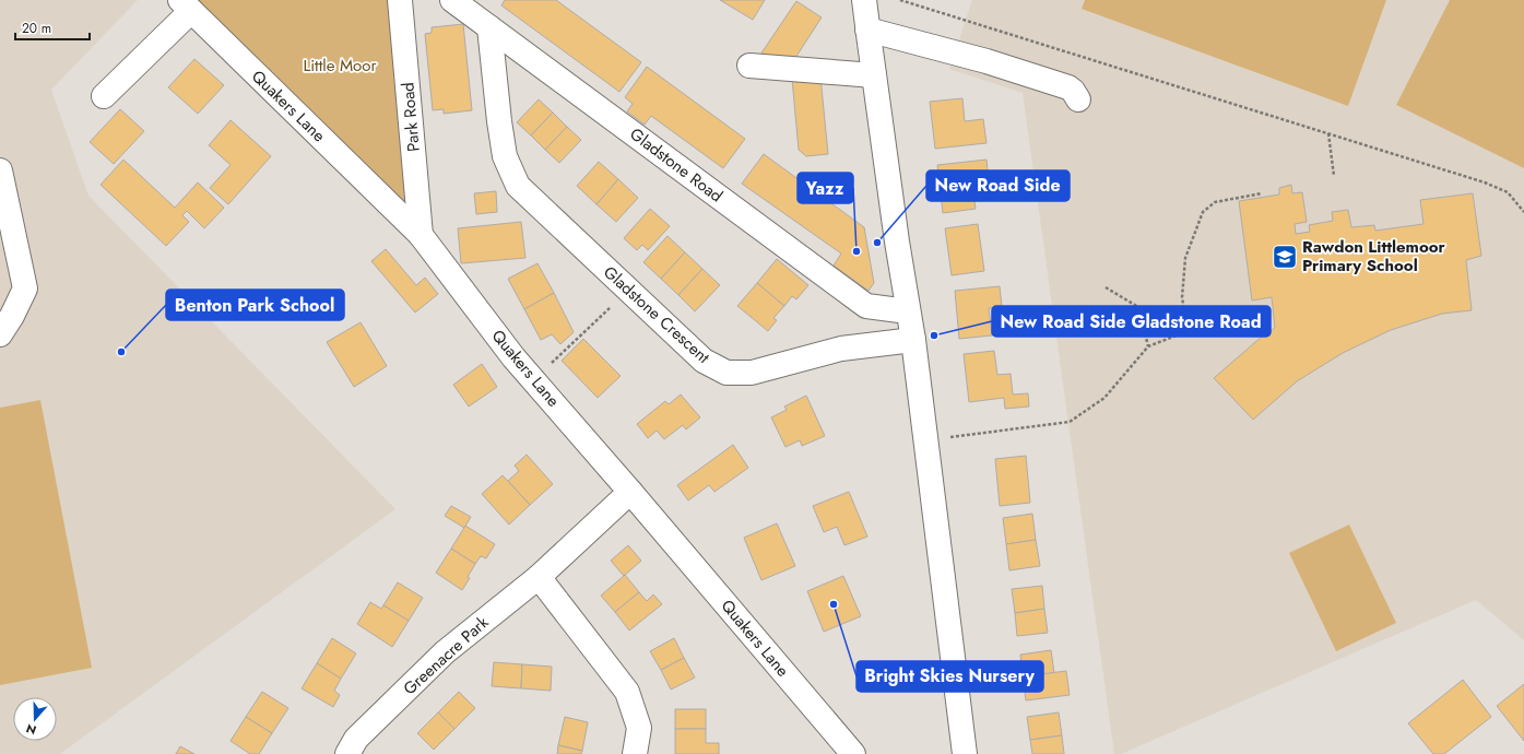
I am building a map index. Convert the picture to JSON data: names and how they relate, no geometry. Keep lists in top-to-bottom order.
{
  "streets": {
    "street": [
      "Quakers Lane",
      "Park Road",
      "Gladstone Road",
      "Gladstone Crescent",
      "Greenacre Park"
    ]
  },
  "crossings": [
    ["Quakers Lane", "Park Road"],
    ["Quakers Lane", "Greenacre Park"],
    ["Gladstone Road", "Gladstone Crescent"]
  ],
  "parks": ["Little Moor"],
  "places": {
    "other": [
      "New Road Side",
      "Yazz",
      "New Road Side Gladstone Road",
      "Benton Park School",
      "Bright Skies Nursery"
    ],
    "school or university": ["Rawdon Littlemoor Primary School"]
  },
  "scale_bar": "20 m",
  "north": "bottom"
}
